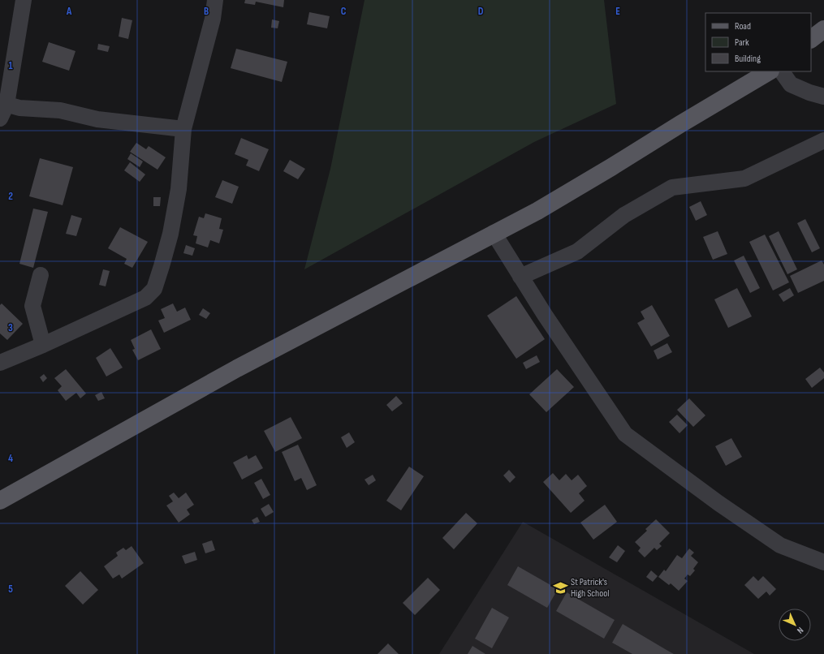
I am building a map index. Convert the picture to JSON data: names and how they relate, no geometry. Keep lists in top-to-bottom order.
{
  "places": {
    "school or university": ["St Patrick's High School"]
  },
  "legend": ["Road", "Park", "Building"],
  "north": "bottom right",
  "grid": {
    "columns": [
      "A",
      "B",
      "C",
      "D",
      "E"
    ],
    "rows": [
      "1",
      "2",
      "3",
      "4",
      "5"
    ]
  }
}
